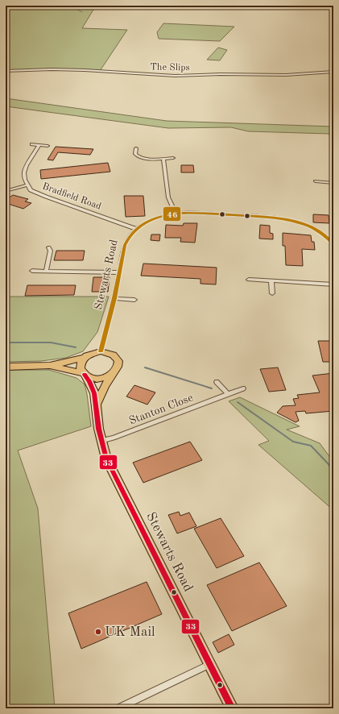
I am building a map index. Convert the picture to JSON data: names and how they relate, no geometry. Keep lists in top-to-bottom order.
{
  "streets": {
    "main road": ["Stewarts Road"],
    "street": ["The Slips", "Bradfield Road", "Stanton Close"]
  },
  "crossings": [
    ["Bradfield Road", "Stewarts Road"],
    ["Stewarts Road", "Stanton Close"]
  ],
  "places": ["UK Mail"],
  "lines": ["transit line 46", "transit line 33"]
}
